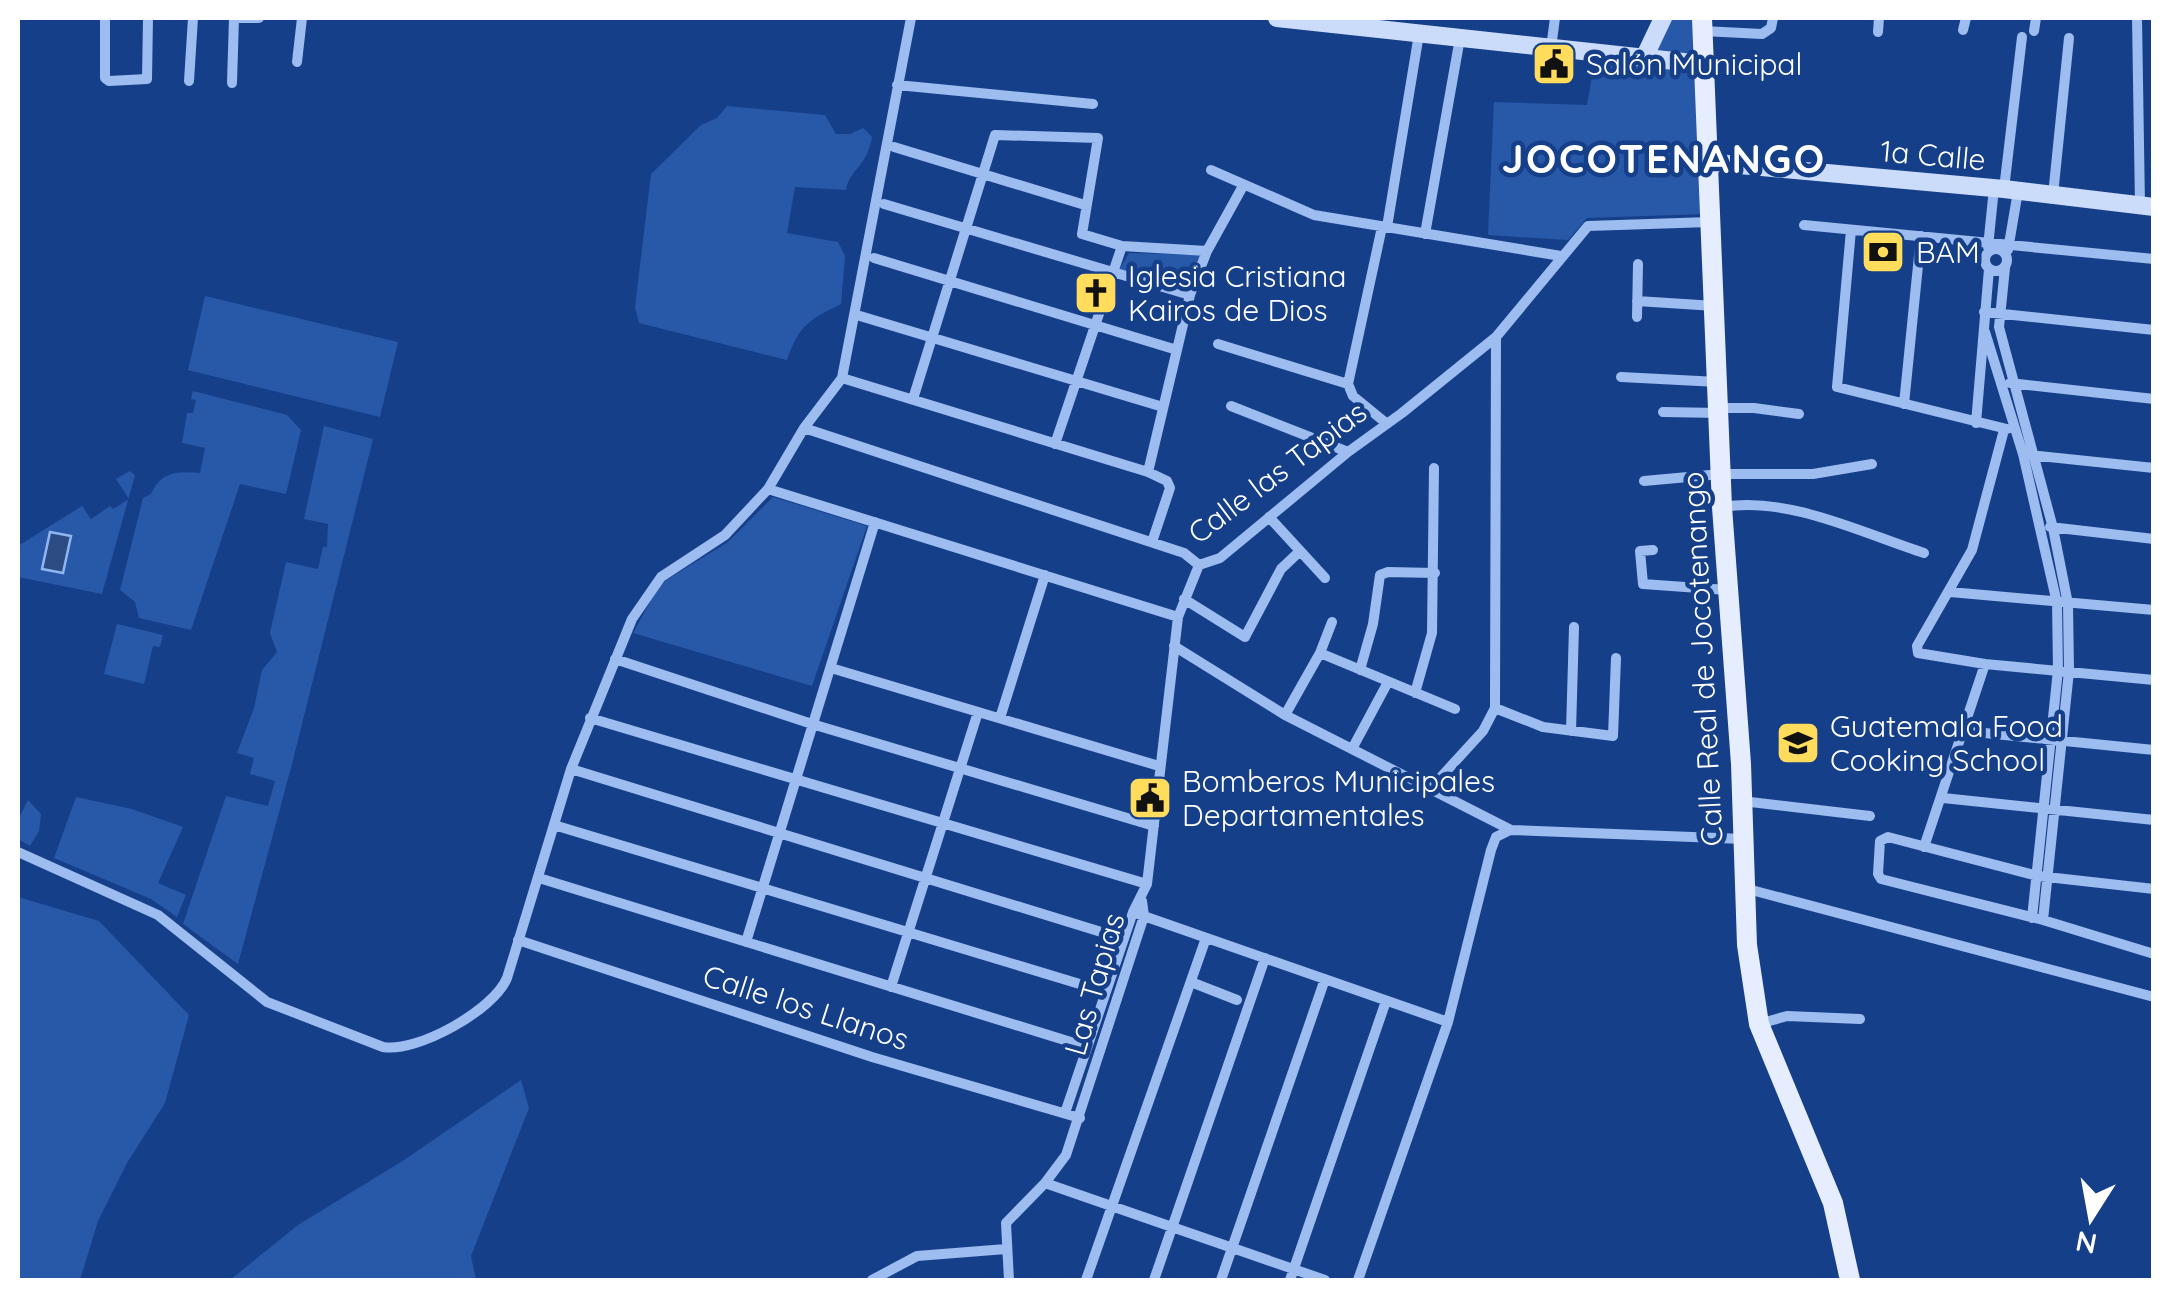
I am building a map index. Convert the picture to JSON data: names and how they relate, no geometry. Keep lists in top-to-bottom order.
{
  "streets": {
    "main road": ["Calle Real de Jocotenango"],
    "street": [
      "1a Calle",
      "Calle las Tapias",
      "Las Tapias",
      "Calle los Llanos"
    ]
  },
  "crossings": [
    ["1a Calle", "Calle Real de Jocotenango"],
    ["Calle las Tapias", "Calle Real de Jocotenango"],
    ["Calle las Tapias", "Las Tapias"],
    ["Las Tapias", "Calle los Llanos"]
  ],
  "districts": ["JOCOTENANGO"],
  "places": {
    "public building": ["Salón Municipal", "Bomberos Municipales Departamentales"],
    "bank": ["BAM"],
    "church": ["Iglesia Cristiana Kairos de Dios"],
    "school or university": ["Guatemala Food Cooking School"]
  },
  "north": "bottom"
}
